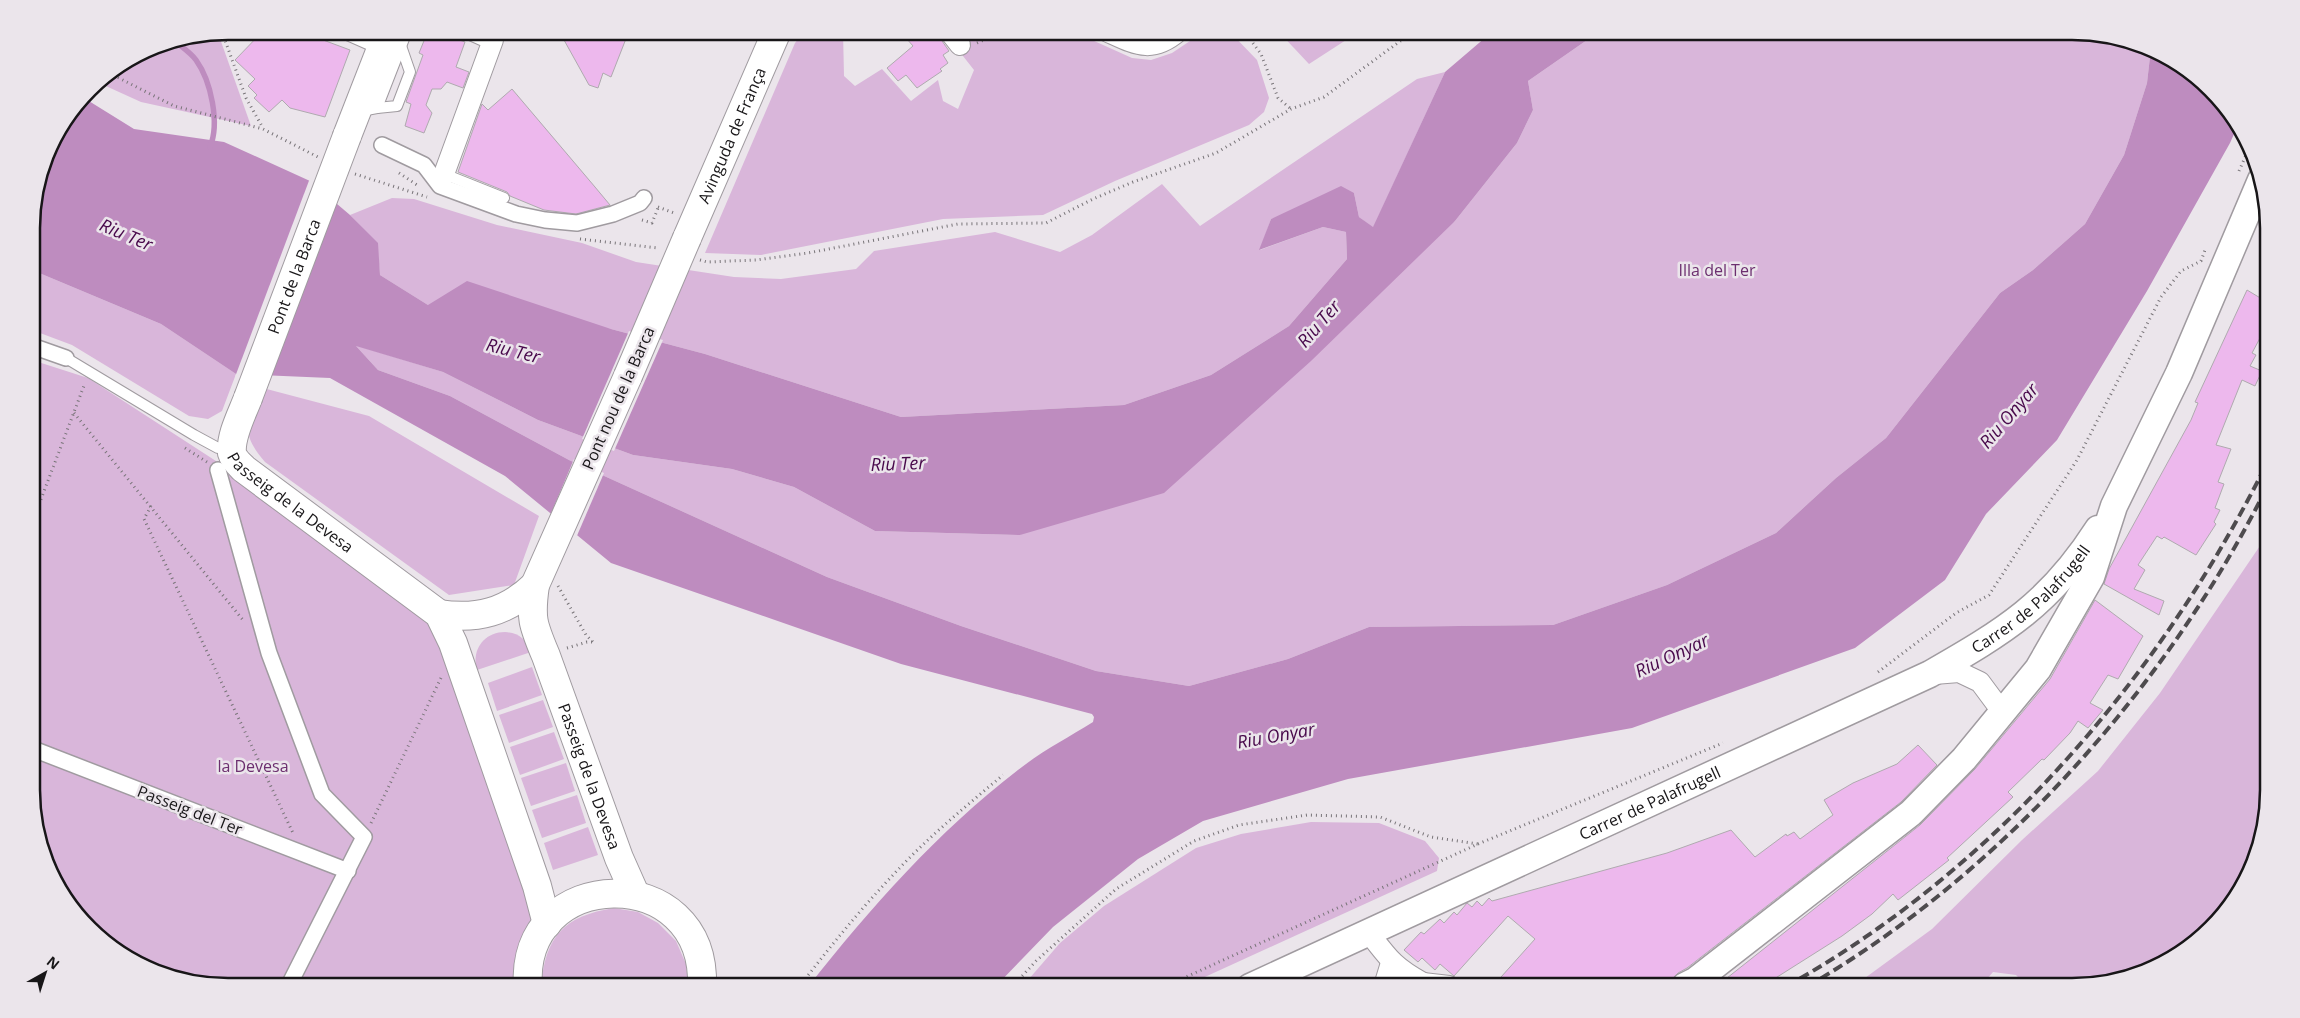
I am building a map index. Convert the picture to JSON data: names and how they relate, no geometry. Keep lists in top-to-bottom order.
{
  "streets": {
    "main road": [
      "Avinguda de França",
      "Pont de la Barca",
      "Pont nou de la Barca",
      "Passeig de la Devesa"
    ],
    "street": ["Carrer de Palafrugell", "Passeig del Ter"]
  },
  "crossings": [
    ["Avinguda de França", "Pont nou de la Barca"],
    ["Pont de la Barca", "Passeig de la Devesa"],
    ["Pont nou de la Barca", "Passeig de la Devesa"]
  ],
  "water": ["Riu Ter", "Riu Onyar"],
  "parks": ["Illa del Ter", "la Devesa"],
  "north": "top right"
}
